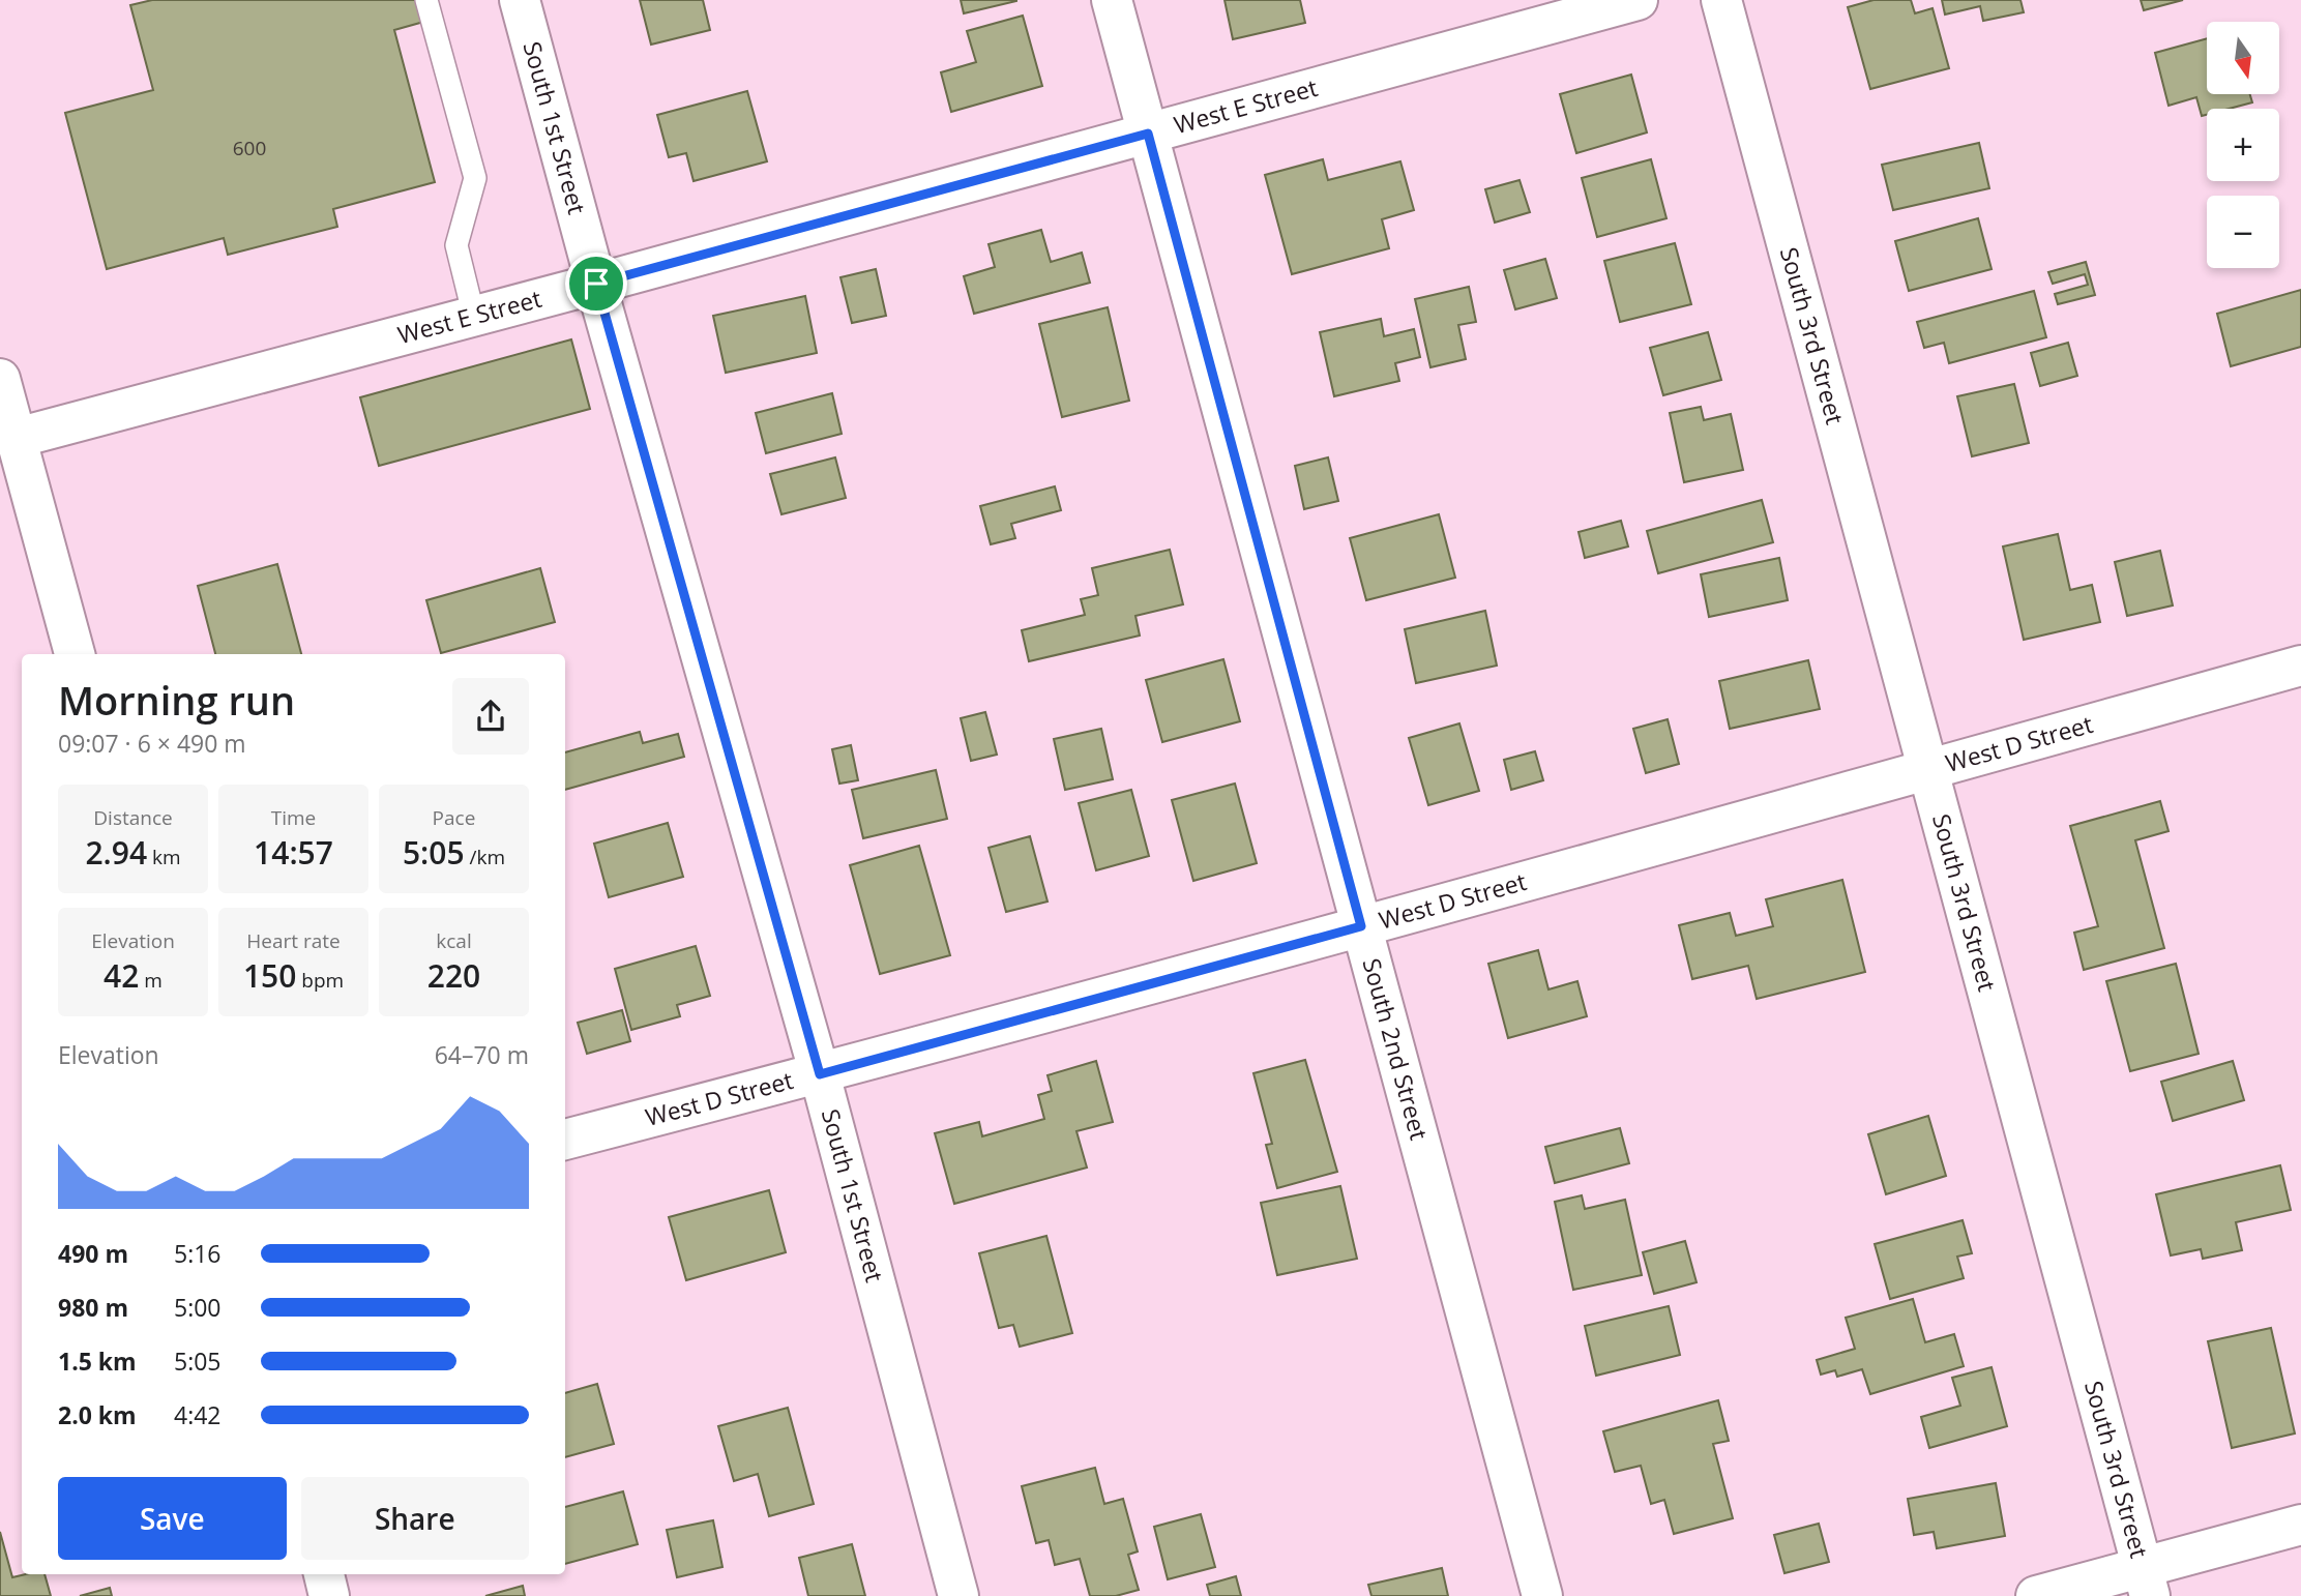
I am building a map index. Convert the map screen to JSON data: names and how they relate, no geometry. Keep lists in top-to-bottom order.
{
  "streets": {
    "street": [
      "West E Street",
      "South 1st Street",
      "South 3rd Street",
      "West D Street",
      "South 2nd Street"
    ]
  },
  "crossings": [
    ["West E Street", "South 1st Street"],
    ["West E Street", "South 2nd Street"],
    ["South 1st Street", "West D Street"],
    ["South 3rd Street", "West D Street"],
    ["West D Street", "South 2nd Street"]
  ],
  "house_numbers": ["600"],
  "north": "bottom",
  "page": {
    "map_buttons": ["+", "−"],
    "heading": ["Morning run", "09:07 · 6 × 490 m"],
    "stats": [
      ["Distance", "2.94 km"],
      ["Time", "14:57"],
      ["Pace", "5:05 /km"],
      ["Elevation", "42 m"],
      ["Heart rate", "150 bpm"],
      ["kcal", "220"]
    ],
    "chart": ["Elevation", "64–70 m"],
    "list": [
      {
        "name": "490 m",
        "note": "5:16"
      },
      {
        "name": "980 m",
        "note": "5:00"
      },
      {
        "name": "1.5 km",
        "note": "5:05"
      },
      {
        "name": "2.0 km",
        "note": "4:42"
      }
    ],
    "buttons": ["Save", "Share"]
  }
}
